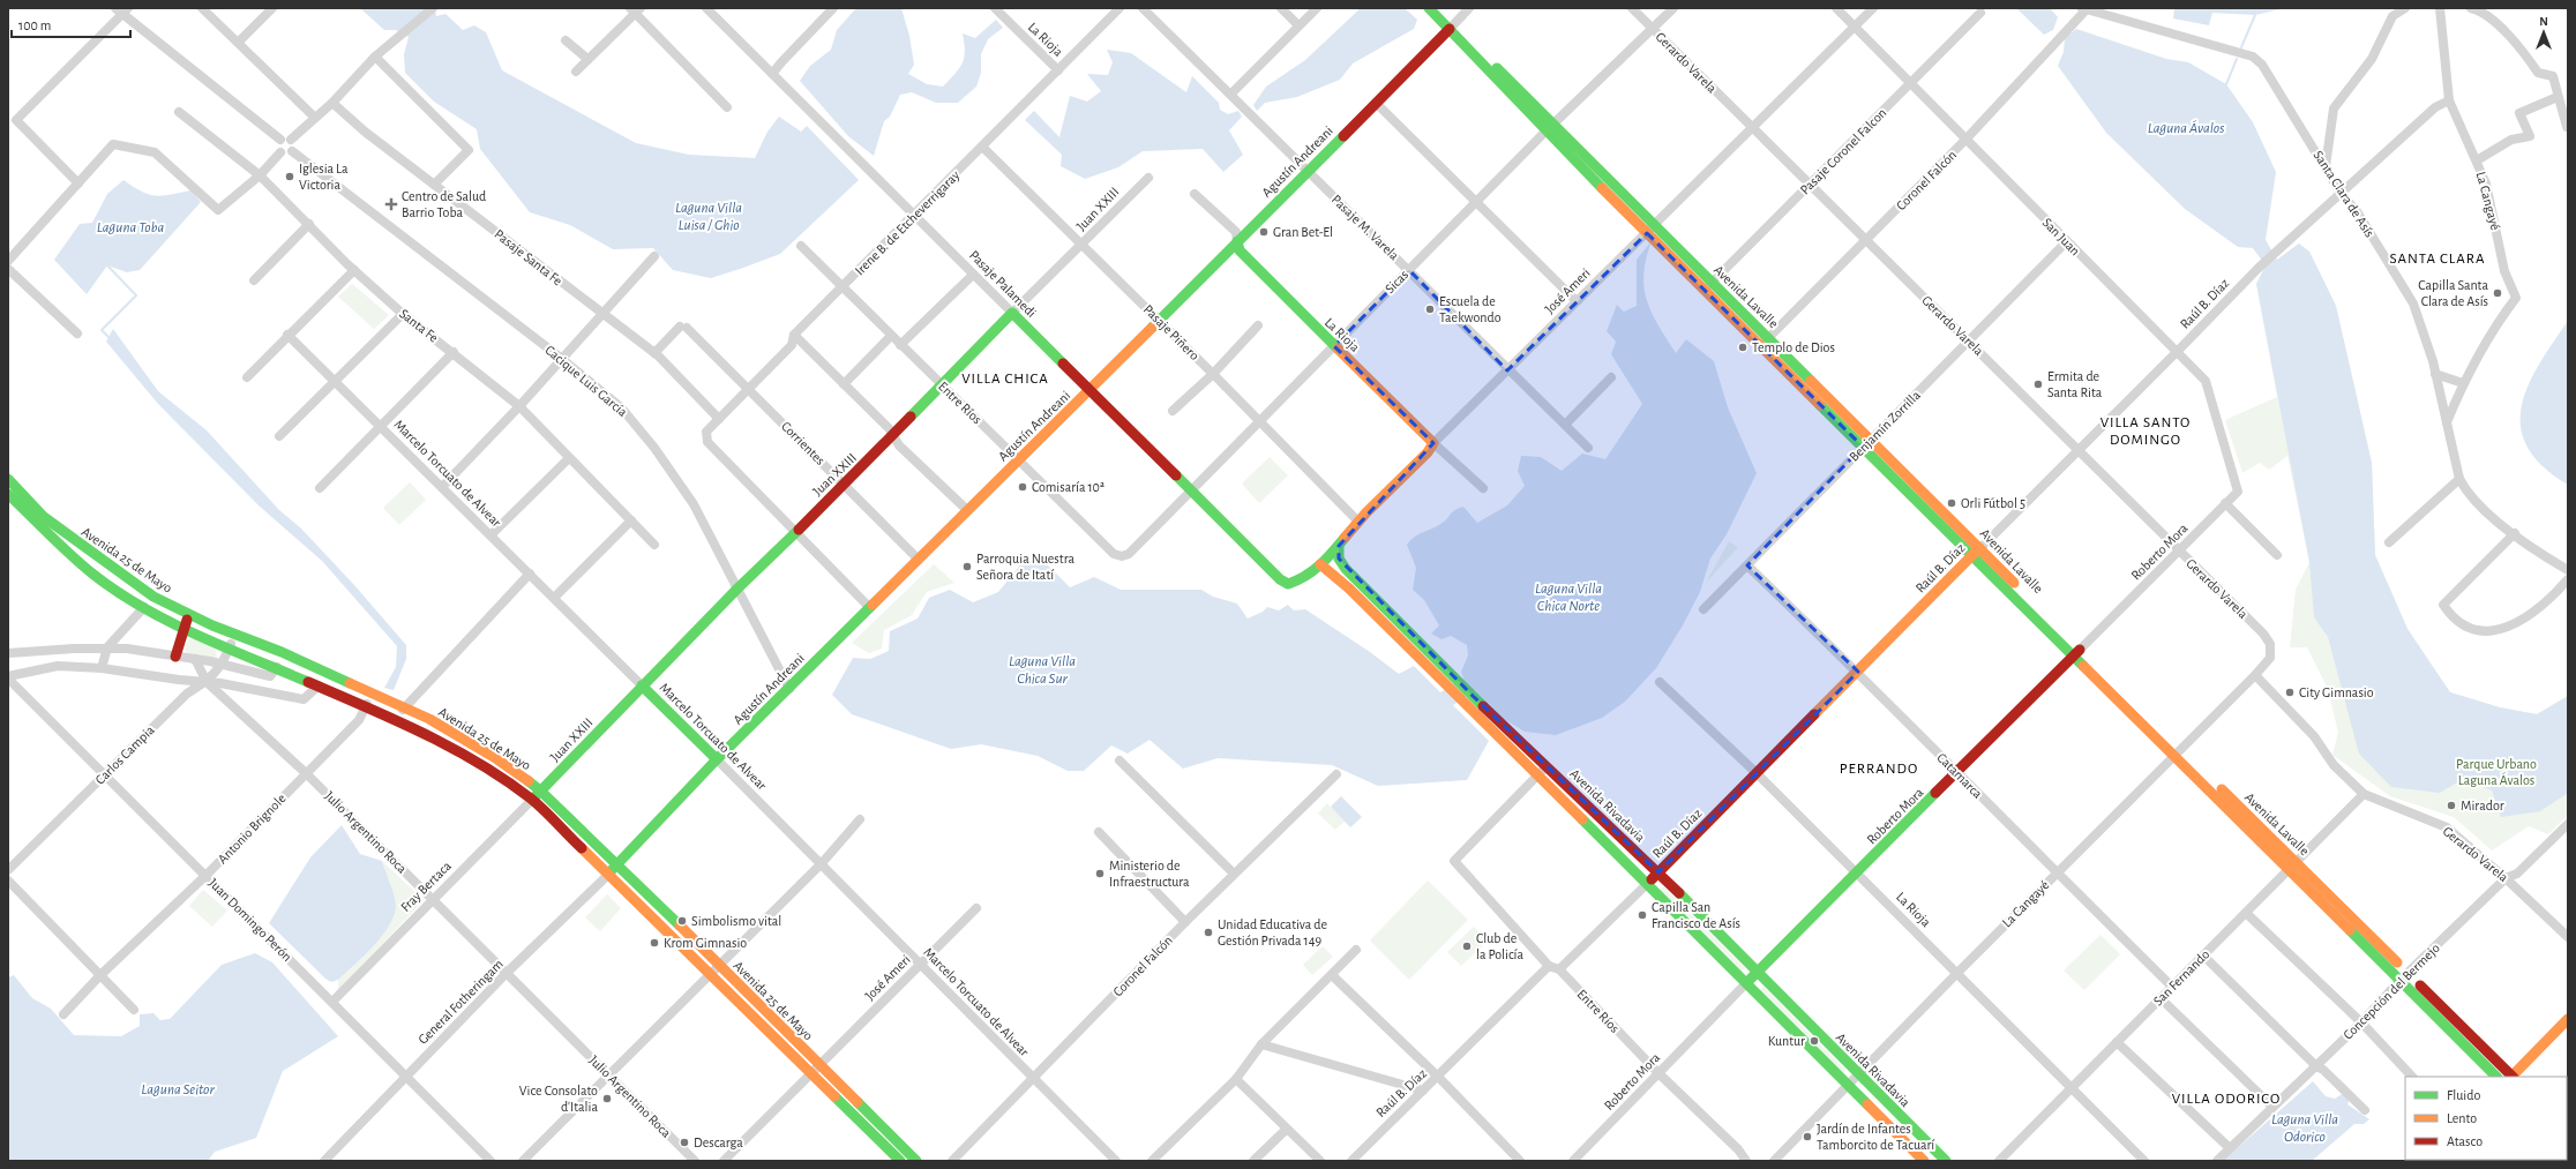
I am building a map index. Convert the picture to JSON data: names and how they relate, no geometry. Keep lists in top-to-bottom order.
{
  "streets": {
    "street": [
      "La Rioja",
      "Gerardo Varela",
      "Pasaje Coronel Falcon",
      "Agustín Andreani",
      "Coronel Falcón",
      "Santa Clara de Asís",
      "La Cangayé",
      "Juan XXIII",
      "Irene B. de Etcheverrigaray",
      "Pasaje M. Varela",
      "San Juan",
      "Pasaje Santa Fe",
      "Sicas",
      "Pasaje Palamedi",
      "José Ameri",
      "Avenida Lavalle",
      "Raúl B. Díaz",
      "Santa Fe",
      "Pasaje Piñero",
      "Cacique Luis García",
      "Entre Ríos",
      "Benjamín Zorrilla",
      "Corrientes",
      "Marcelo Torcuato de Alvear",
      "Roberto Mora",
      "Avenida 25 de Mayo",
      "Carlos Campia",
      "Catamarca",
      "Avenida Rivadavia",
      "Antonio Brignole",
      "Julio Argentino Roca",
      "Fray Bertaca",
      "Juan Domingo Perón",
      "San Fernando",
      "Concepción del Bermejo",
      "General Fotheringam"
    ]
  },
  "crossings": [
    ["La Rioja", "Agustín Andreani"],
    ["La Rioja", "La Cangayé"],
    ["La Rioja", "Irene B. de Etcheverrigaray"],
    ["La Rioja", "Sicas"],
    ["La Rioja", "José Ameri"],
    ["La Rioja", "Raúl B. Díaz"],
    ["La Rioja", "Roberto Mora"],
    ["La Rioja", "San Fernando"],
    ["Gerardo Varela", "Pasaje Coronel Falcon"],
    ["Gerardo Varela", "Coronel Falcón"],
    ["Gerardo Varela", "La Cangayé"],
    ["Gerardo Varela", "Sicas"],
    ["Gerardo Varela", "José Ameri"],
    ["Gerardo Varela", "Raúl B. Díaz"],
    ["Gerardo Varela", "Benjamín Zorrilla"],
    ["Gerardo Varela", "Roberto Mora"],
    ["Gerardo Varela", "San Fernando"],
    ["Gerardo Varela", "Concepción del Bermejo"],
    ["Pasaje Coronel Falcon", "San Juan"],
    ["Pasaje Coronel Falcon", "Avenida Lavalle"],
    ["Agustín Andreani", "Pasaje M. Varela"],
    ["Agustín Andreani", "Pasaje Palamedi"],
    ["Agustín Andreani", "Avenida Lavalle"],
    ["Agustín Andreani", "Pasaje Piñero"],
    ["Agustín Andreani", "Cacique Luis García"],
    ["Agustín Andreani", "Entre Ríos"],
    ["Agustín Andreani", "Corrientes"],
    ["Agustín Andreani", "Marcelo Torcuato de Alvear"],
    ["Agustín Andreani", "Avenida 25 de Mayo"],
    ["Agustín Andreani", "General Fotheringam"],
    ["Coronel Falcón", "Santa Clara de Asís"],
    ["Coronel Falcón", "San Juan"],
    ["Coronel Falcón", "Avenida Lavalle"],
    ["Coronel Falcón", "Marcelo Torcuato de Alvear"],
    ["Santa Clara de Asís", "La Cangayé"],
    ["Santa Clara de Asís", "Raúl B. Díaz"],
    ["La Cangayé", "Avenida Lavalle"],
    ["La Cangayé", "Raúl B. Díaz"],
    ["La Cangayé", "Catamarca"],
    ["La Cangayé", "Avenida Rivadavia"],
    ["Juan XXIII", "Irene B. de Etcheverrigaray"],
    ["Juan XXIII", "Pasaje Palamedi"],
    ["Juan XXIII", "Pasaje Piñero"],
    ["Juan XXIII", "Cacique Luis García"],
    ["Juan XXIII", "Entre Ríos"],
    ["Juan XXIII", "Corrientes"],
    ["Juan XXIII", "Marcelo Torcuato de Alvear"],
    ["Juan XXIII", "Avenida 25 de Mayo"],
    ["Juan XXIII", "Fray Bertaca"],
    ["Irene B. de Etcheverrigaray", "Pasaje Santa Fe"],
    ["Irene B. de Etcheverrigaray", "Pasaje Palamedi"],
    ["Irene B. de Etcheverrigaray", "Pasaje Piñero"],
    ["Irene B. de Etcheverrigaray", "Entre Ríos"],
    ["Irene B. de Etcheverrigaray", "Corrientes"],
    ["Pasaje M. Varela", "Sicas"],
    ["Pasaje M. Varela", "José Ameri"],
    ["San Juan", "José Ameri"],
    ["San Juan", "Raúl B. Díaz"],
    ["San Juan", "Benjamín Zorrilla"],
    ["San Juan", "Roberto Mora"],
    ["Pasaje Santa Fe", "Corrientes"],
    ["Sicas", "Pasaje Palamedi"],
    ["Sicas", "Avenida Lavalle"],
    ["Sicas", "Pasaje Piñero"],
    ["Sicas", "Entre Ríos"],
    ["Pasaje Palamedi", "José Ameri"],
    ["José Ameri", "Avenida Lavalle"],
    ["José Ameri", "Pasaje Piñero"],
    ["José Ameri", "Marcelo Torcuato de Alvear"],
    ["José Ameri", "Avenida 25 de Mayo"],
    ["José Ameri", "Avenida Rivadavia"],
    ["Avenida Lavalle", "Raúl B. Díaz"],
    ["Avenida Lavalle", "Benjamín Zorrilla"],
    ["Avenida Lavalle", "Roberto Mora"],
    ["Avenida Lavalle", "San Fernando"],
    ["Avenida Lavalle", "Concepción del Bermejo"],
    ["Raúl B. Díaz", "Entre Ríos"],
    ["Raúl B. Díaz", "Catamarca"],
    ["Raúl B. Díaz", "Avenida Rivadavia"],
    ["Entre Ríos", "Roberto Mora"],
    ["Entre Ríos", "Avenida Rivadavia"],
    ["Benjamín Zorrilla", "Catamarca"],
    ["Roberto Mora", "Catamarca"],
    ["Roberto Mora", "Avenida Rivadavia"],
    ["Avenida 25 de Mayo", "Carlos Campia"],
    ["Avenida 25 de Mayo", "Antonio Brignole"],
    ["Avenida 25 de Mayo", "Fray Bertaca"],
    ["Avenida 25 de Mayo", "General Fotheringam"],
    ["Carlos Campia", "Julio Argentino Roca"],
    ["Carlos Campia", "Juan Domingo Perón"],
    ["Catamarca", "San Fernando"],
    ["Antonio Brignole", "Julio Argentino Roca"],
    ["Antonio Brignole", "Juan Domingo Perón"],
    ["Julio Argentino Roca", "Fray Bertaca"],
    ["Julio Argentino Roca", "General Fotheringam"],
    ["Fray Bertaca", "Juan Domingo Perón"],
    ["Juan Domingo Perón", "General Fotheringam"]
  ],
  "districts": [
    "SANTA CLARA",
    "VILLA CHICA",
    "VILLA SANTO DOMINGO",
    "PERRANDO",
    "VILLA ODORICO"
  ],
  "water": [
    "Laguna Ávalos",
    "Laguna Villa Luisa / Ghio",
    "Laguna Toba",
    "Laguna Villa Chica Norte",
    "Laguna Villa Chica Sur",
    "Laguna Seitor",
    "Laguna Villa Odorico"
  ],
  "parks": ["Parque Urbano Laguna Ávalos"],
  "places": {
    "other": [
      "Iglesia La Victoria",
      "Gran Bet-El",
      "Capilla Santa Clara de Asís",
      "Escuela de Taekwondo",
      "Templo de Dios",
      "Ermita de Santa Rita",
      "Comisaría 10ª",
      "Orli Fútbol 5",
      "Parroquia Nuestra Señora de Itatí",
      "City Gimnasio",
      "Mirador",
      "Ministerio de Infraestructura",
      "Capilla San Francisco de Asís",
      "Simbolismo vital",
      "Unidad Educativa de Gestión Privada 149",
      "Krom Gimnasio",
      "Club de la Policía",
      "Kuntur",
      "Vice Consolato d'Italia",
      "Jardín de Infantes Tamborcito de Tacuarí",
      "Descarga"
    ],
    "health": ["Centro de Salud Barrio Toba"]
  },
  "legend": ["Fluido", "Lento", "Atasco"],
  "scale_bar": "100 m",
  "north": "top"
}
